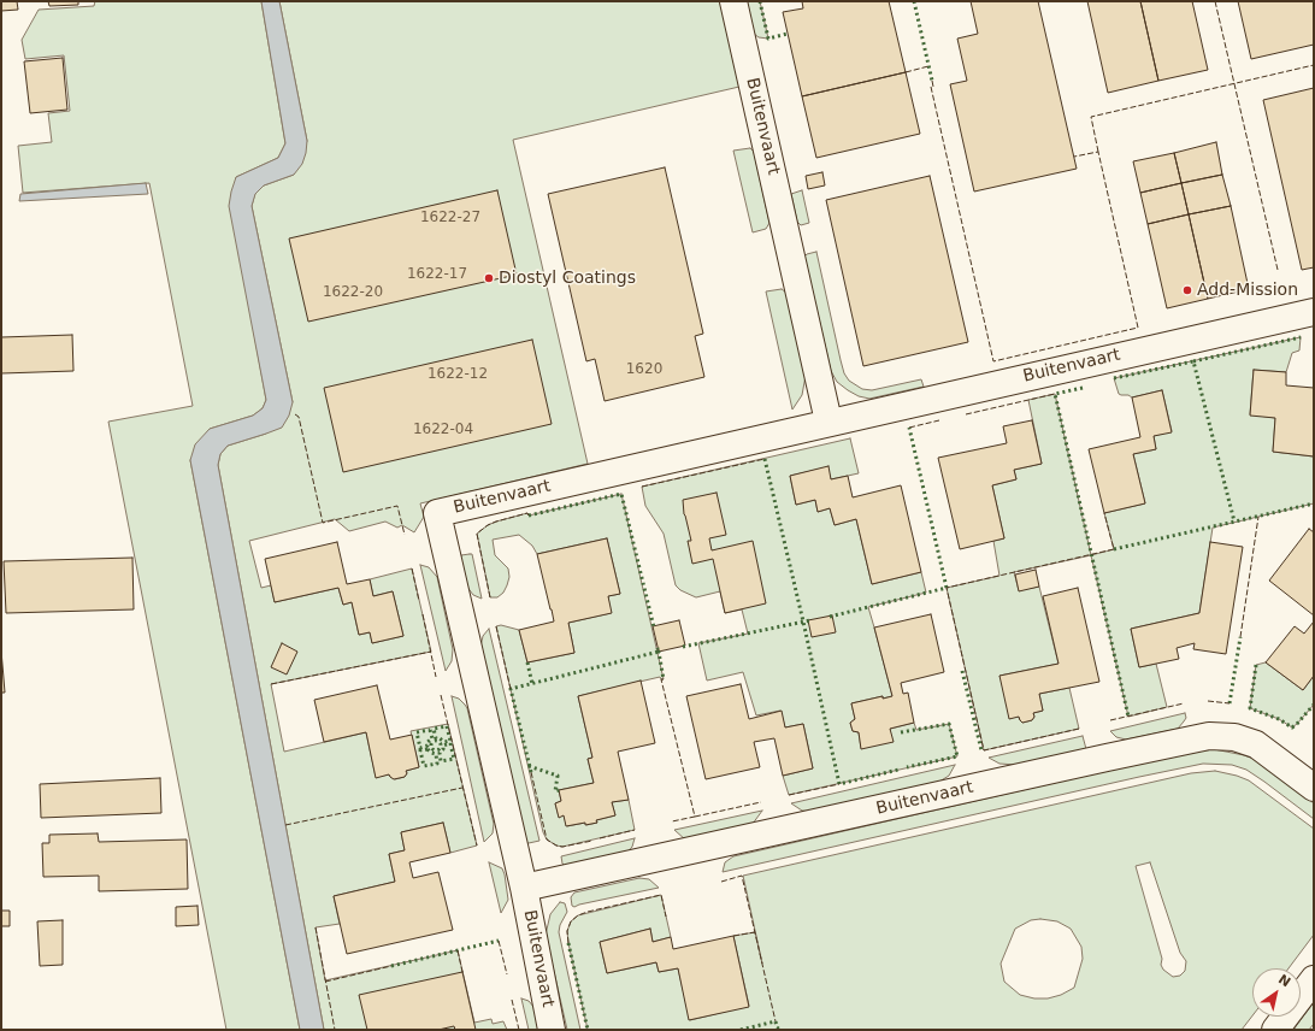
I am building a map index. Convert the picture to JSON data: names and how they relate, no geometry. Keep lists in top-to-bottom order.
{
  "streets": {
    "street": ["Buitenvaart"]
  },
  "places": ["Diostyl Coatings", "Add-Mission"],
  "house_numbers": [
    "1622-27",
    "1622-17",
    "1622-20",
    "1620",
    "1622-12",
    "1622-04"
  ],
  "north": "top right"
}
